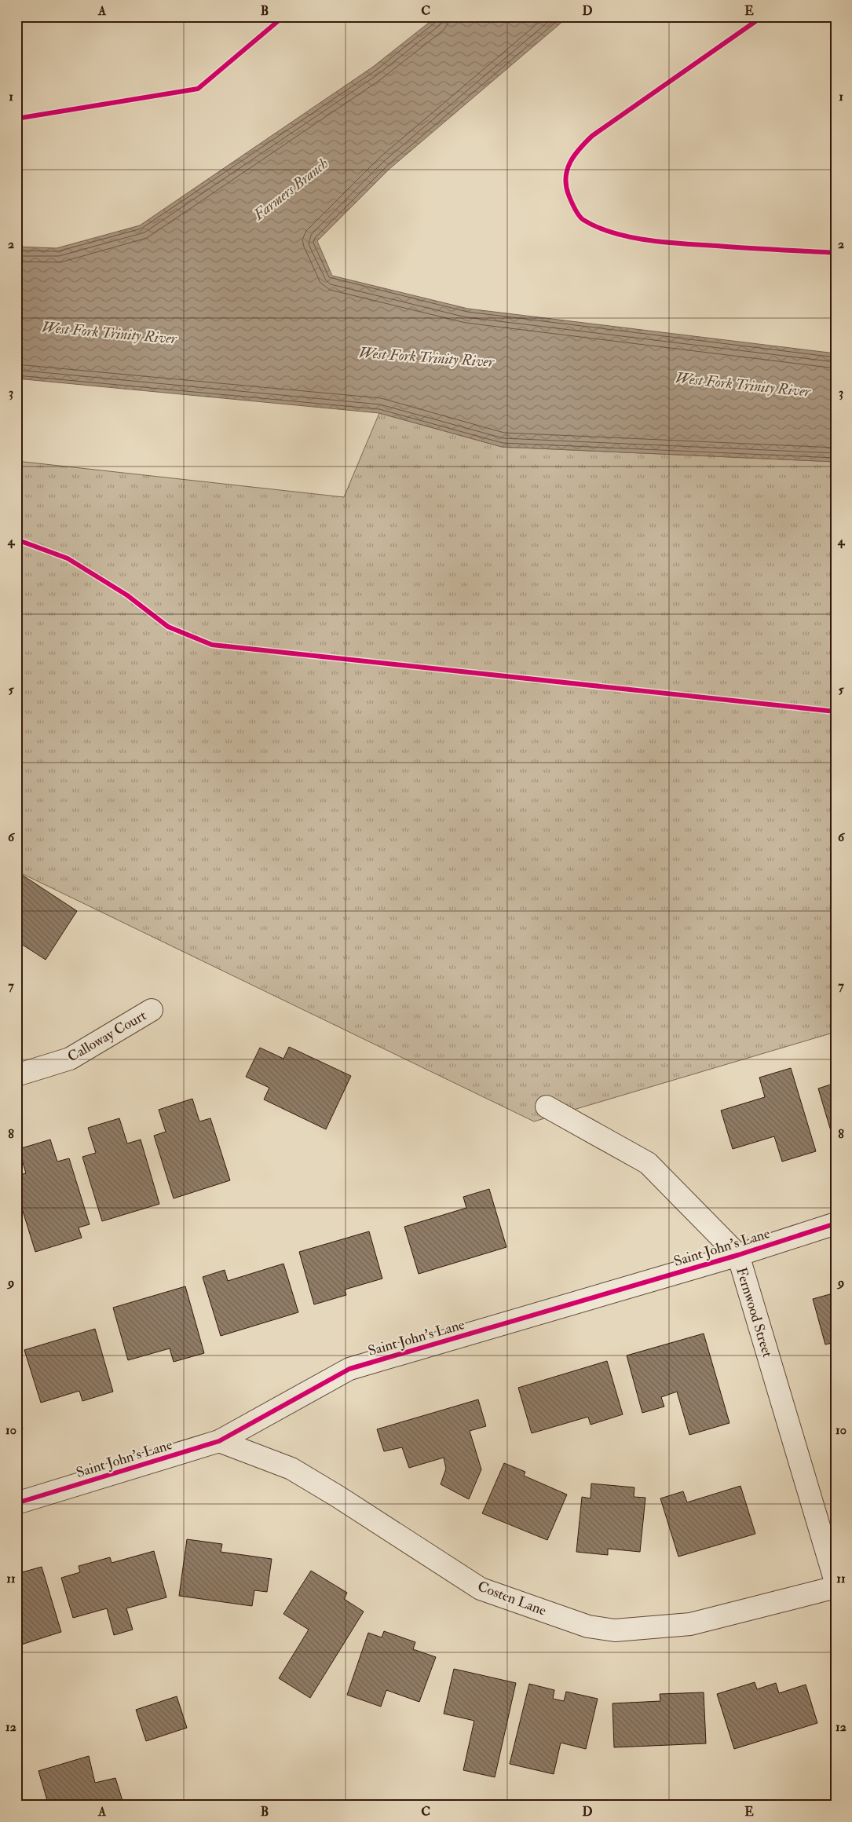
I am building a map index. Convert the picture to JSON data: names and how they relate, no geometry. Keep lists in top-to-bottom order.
{
  "streets": {
    "street": [
      "Calloway Court",
      "Saint John's Lane",
      "Fernwood Street",
      "Costen Lane"
    ]
  },
  "crossings": [
    ["Saint John's Lane", "Fernwood Street"],
    ["Saint John's Lane", "Costen Lane"]
  ],
  "water": ["Farmers Branch", "West Fork Trinity River"],
  "grid": {
    "columns": [
      "A",
      "B",
      "C",
      "D",
      "E"
    ],
    "rows": [
      "1",
      "2",
      "3",
      "4",
      "5",
      "6",
      "7",
      "8",
      "9",
      "10",
      "11",
      "12"
    ]
  }
}
